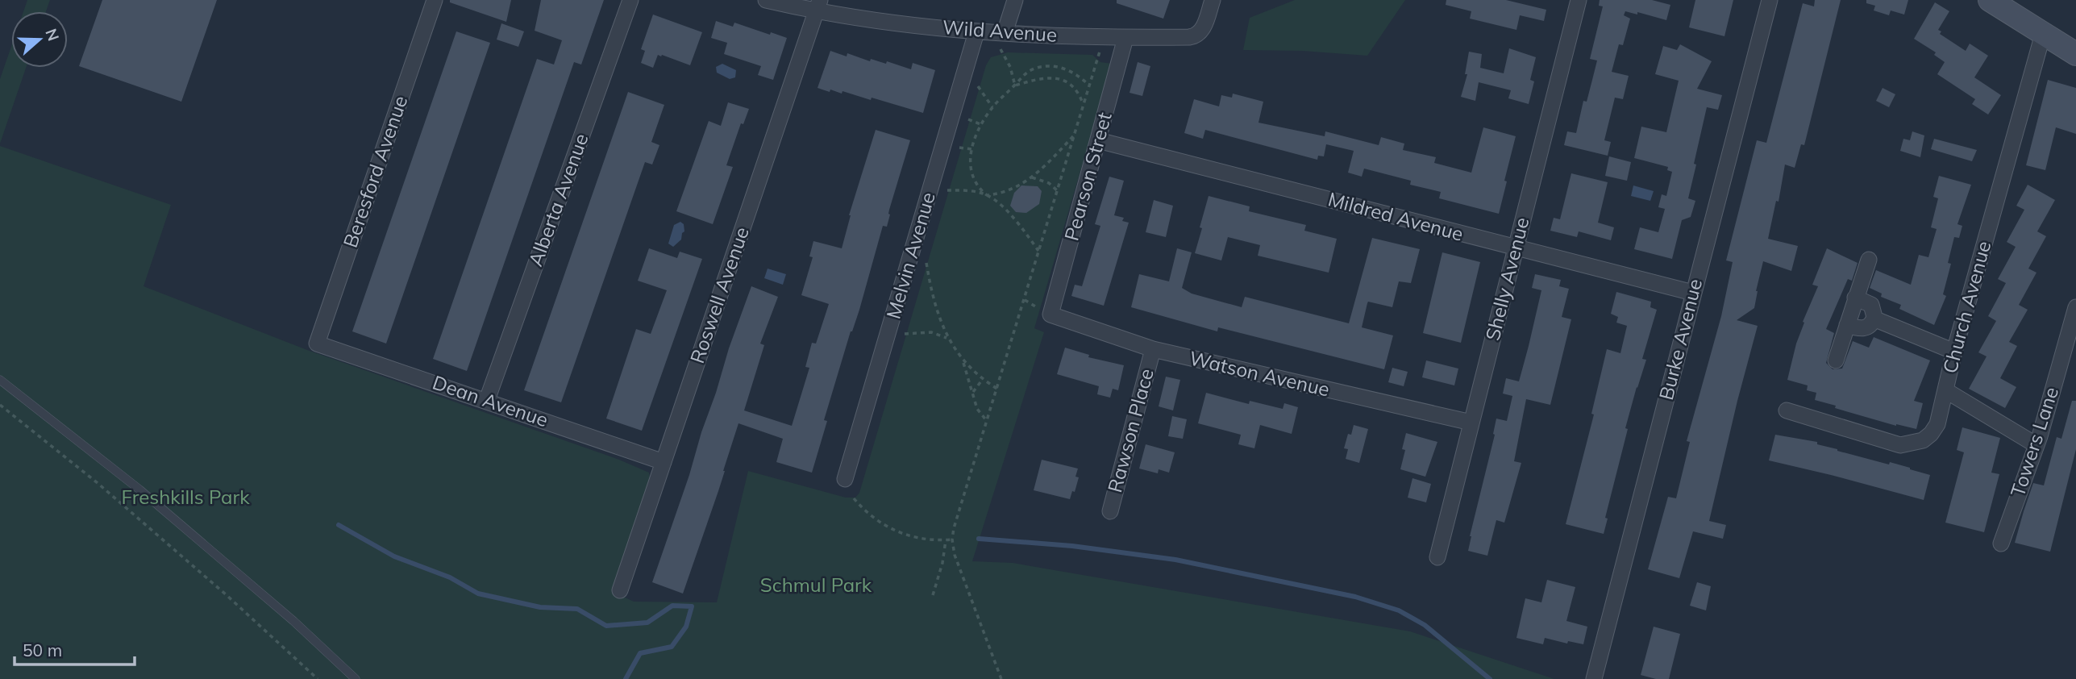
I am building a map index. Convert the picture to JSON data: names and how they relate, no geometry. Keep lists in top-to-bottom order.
{
  "streets": {
    "street": [
      "Wild Avenue",
      "Beresford Avenue",
      "Pearson Street",
      "Alberta Avenue",
      "Mildred Avenue",
      "Melvin Avenue",
      "Shelly Avenue",
      "Roswell Avenue",
      "Church Avenue",
      "Burke Avenue",
      "Watson Avenue",
      "Dean Avenue",
      "Rawson Place",
      "Towers Lane"
    ]
  },
  "crossings": [
    ["Wild Avenue", "Pearson Street"],
    ["Wild Avenue", "Melvin Avenue"],
    ["Wild Avenue", "Roswell Avenue"],
    ["Beresford Avenue", "Dean Avenue"],
    ["Pearson Street", "Mildred Avenue"],
    ["Pearson Street", "Watson Avenue"],
    ["Alberta Avenue", "Dean Avenue"],
    ["Mildred Avenue", "Shelly Avenue"],
    ["Mildred Avenue", "Burke Avenue"],
    ["Shelly Avenue", "Watson Avenue"],
    ["Roswell Avenue", "Dean Avenue"],
    ["Watson Avenue", "Rawson Place"]
  ],
  "parks": ["Freshkills Park", "Schmul Park"],
  "scale_bar": "50 m",
  "north": "right"
}
